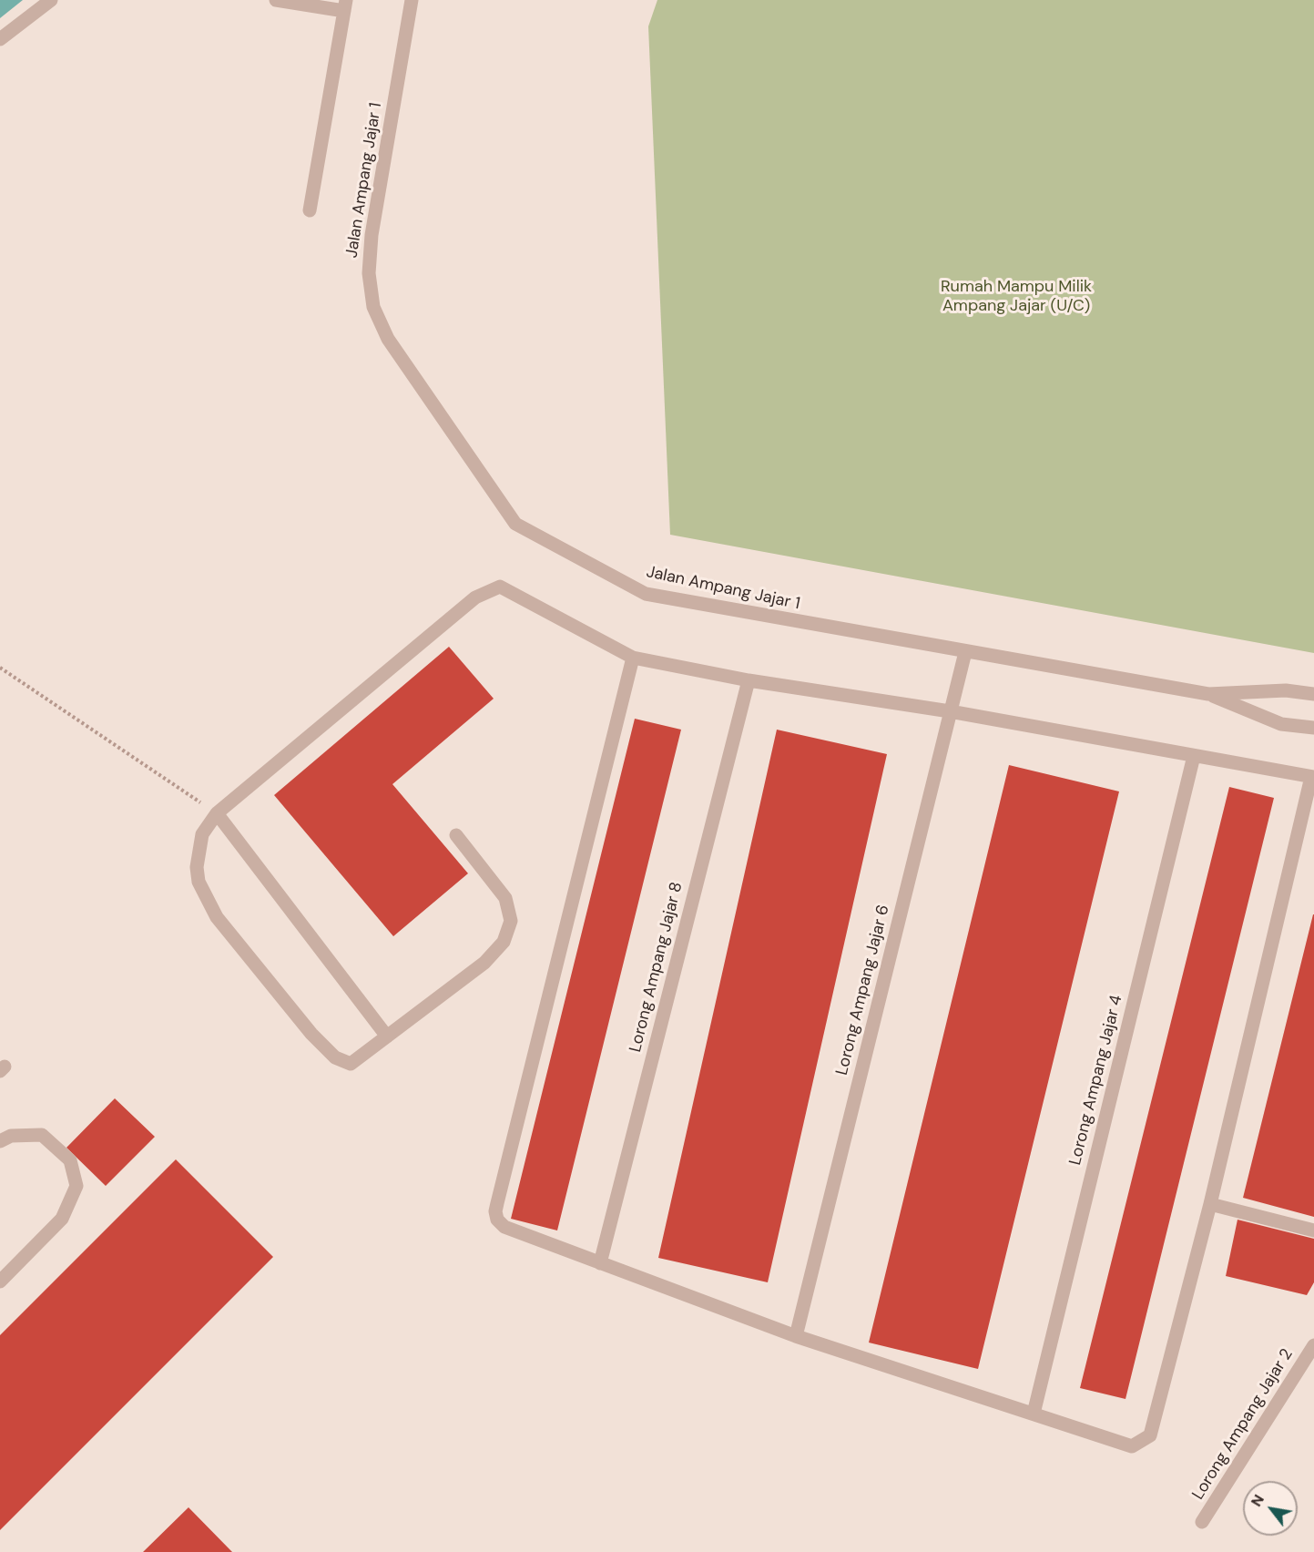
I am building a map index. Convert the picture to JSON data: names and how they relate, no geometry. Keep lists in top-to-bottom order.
{
  "streets": {
    "street": [
      "Jalan Ampang Jajar 1",
      "Lorong Ampang Jajar 8",
      "Lorong Ampang Jajar 6",
      "Lorong Ampang Jajar 4",
      "Lorong Ampang Jajar 2"
    ]
  },
  "crossings": [
    ["Jalan Ampang Jajar 1", "Lorong Ampang Jajar 6"]
  ],
  "parks": ["Rumah Mampu Milik Ampang Jajar (U/C)"],
  "north": "top left"
}
